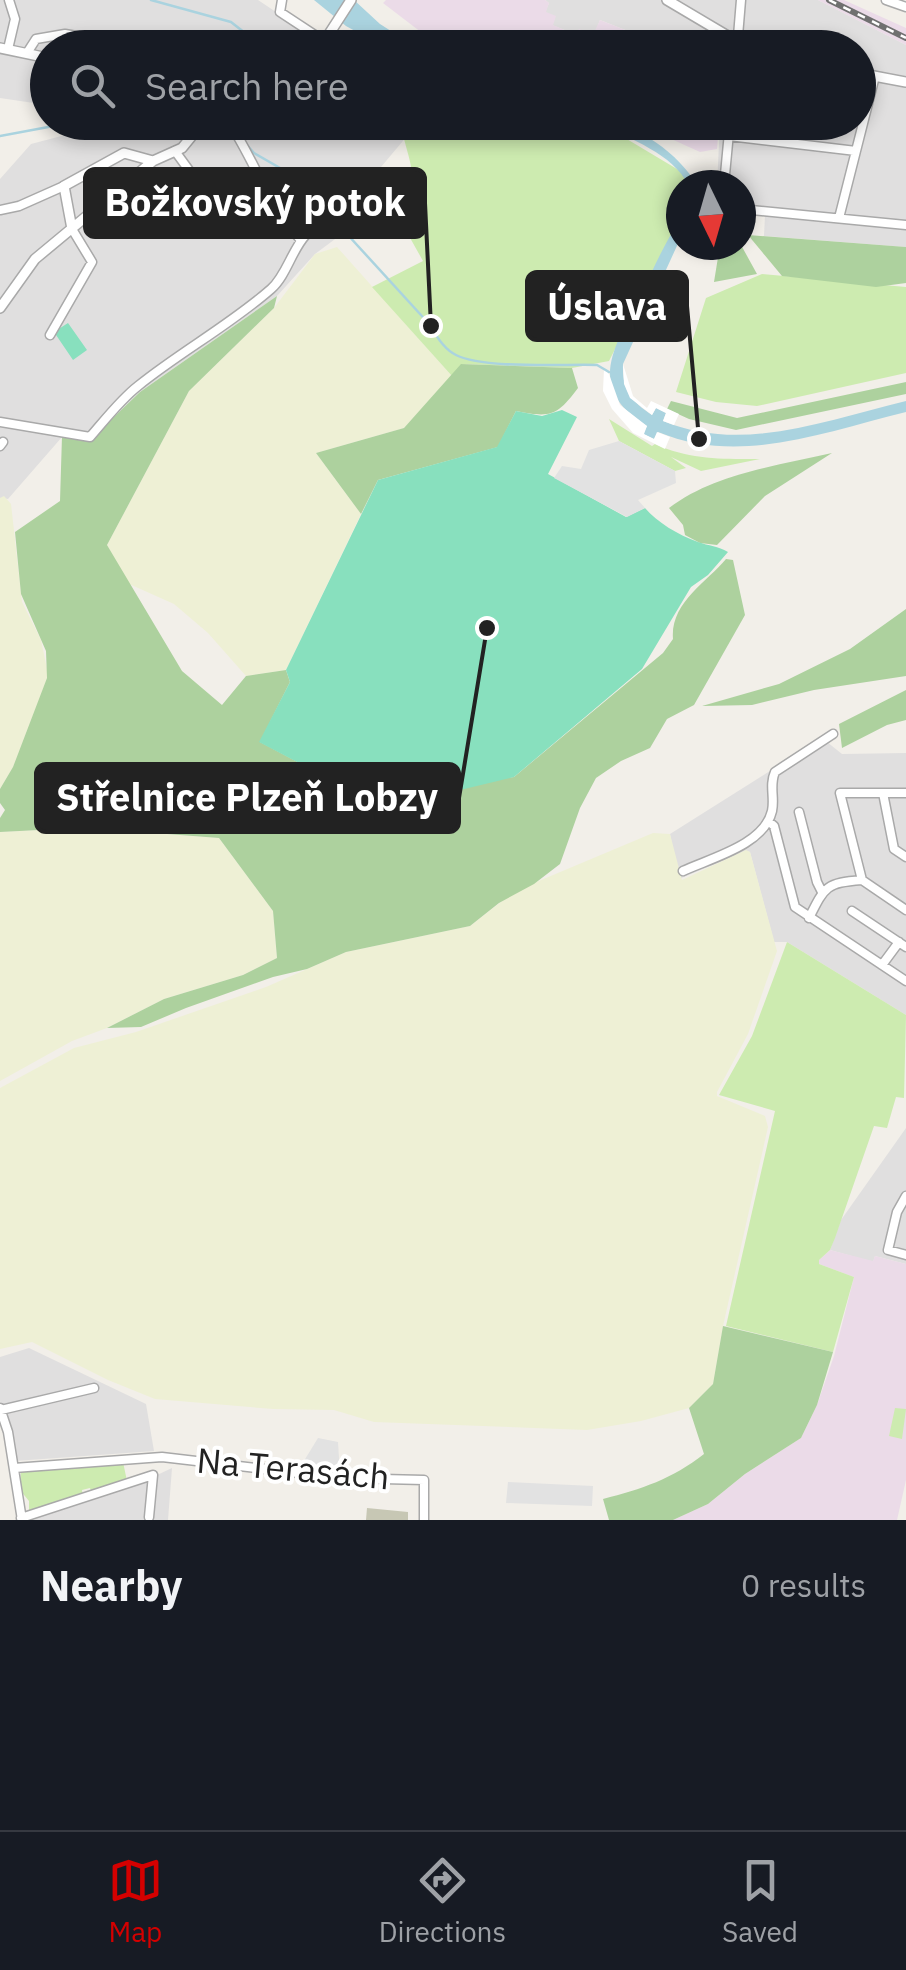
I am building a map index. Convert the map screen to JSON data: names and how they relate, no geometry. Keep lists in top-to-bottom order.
{
  "streets": {
    "street": ["Na Terasách"]
  },
  "places": ["Božkovský potok", "Úslava", "Střelnice Plzeň Lobzy"],
  "north": "bottom",
  "page": {
    "search": "Search here",
    "heading": ["Nearby", "0 results"],
    "nav": ["Map", "Directions", "Saved"]
  }
}
